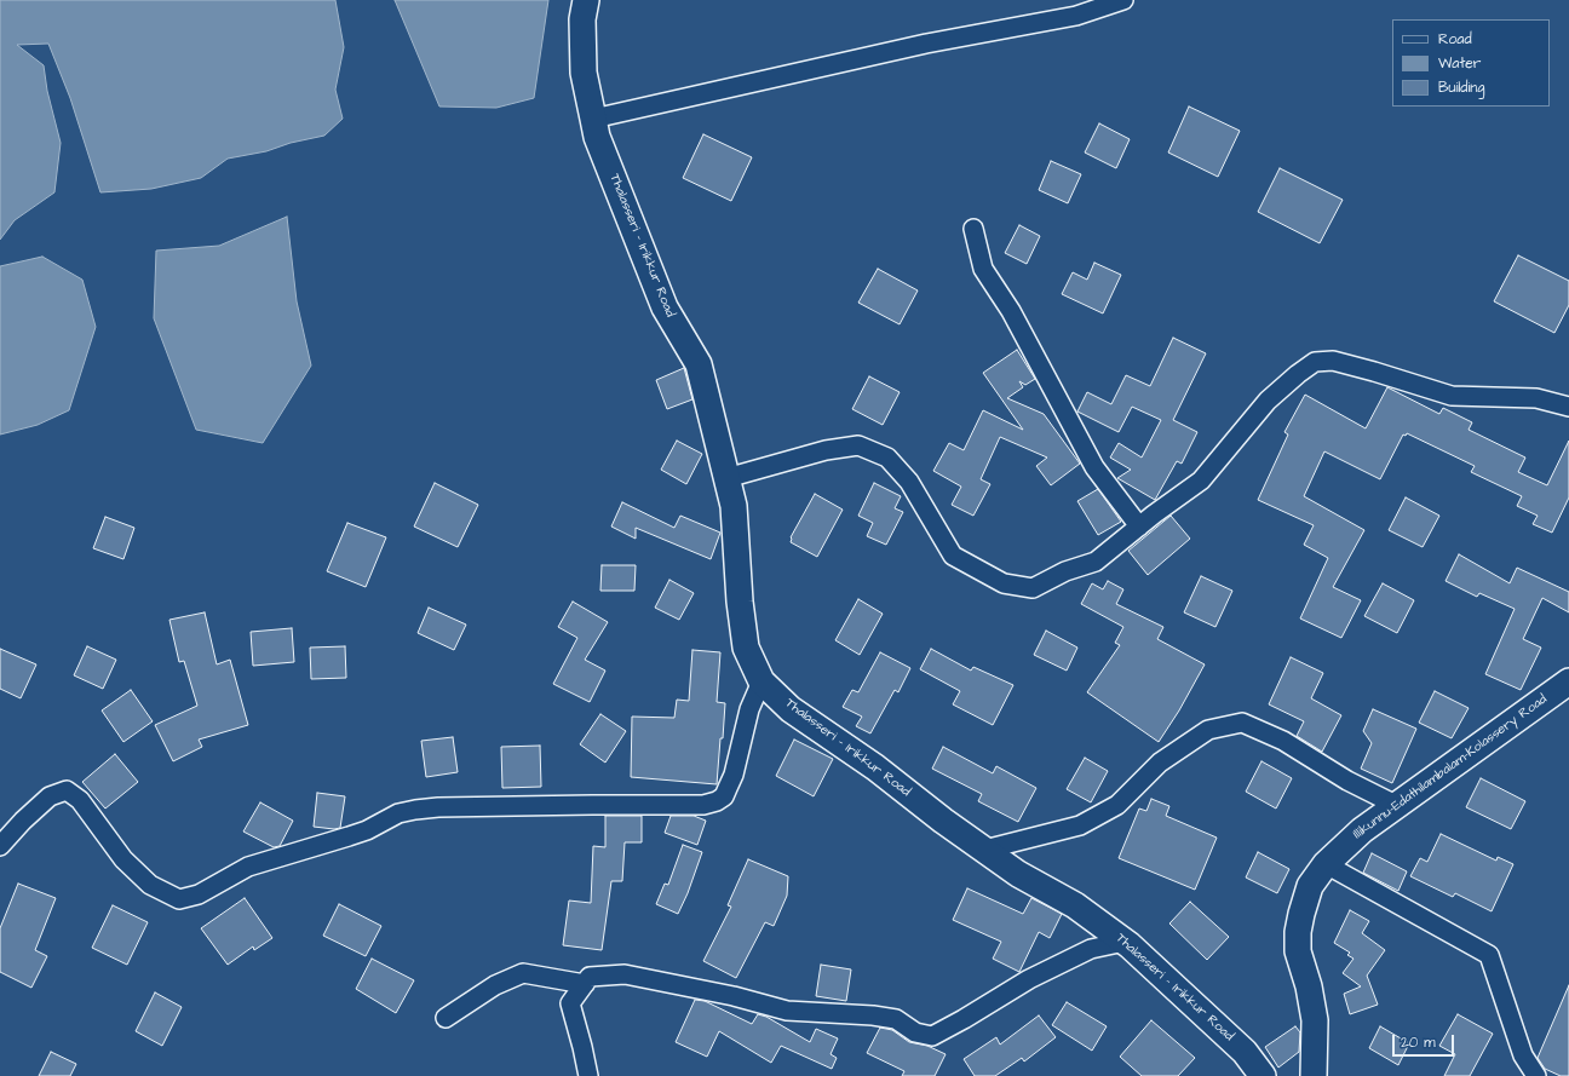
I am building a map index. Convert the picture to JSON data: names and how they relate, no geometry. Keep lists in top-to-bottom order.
{
  "streets": {
    "main road": ["Thalasseri - Irikkur Road", "Illikunnu-Edathilambalam-Kolassery Road"]
  },
  "legend": ["Road", "Water", "Building"],
  "scale_bar": "20 m"
}
